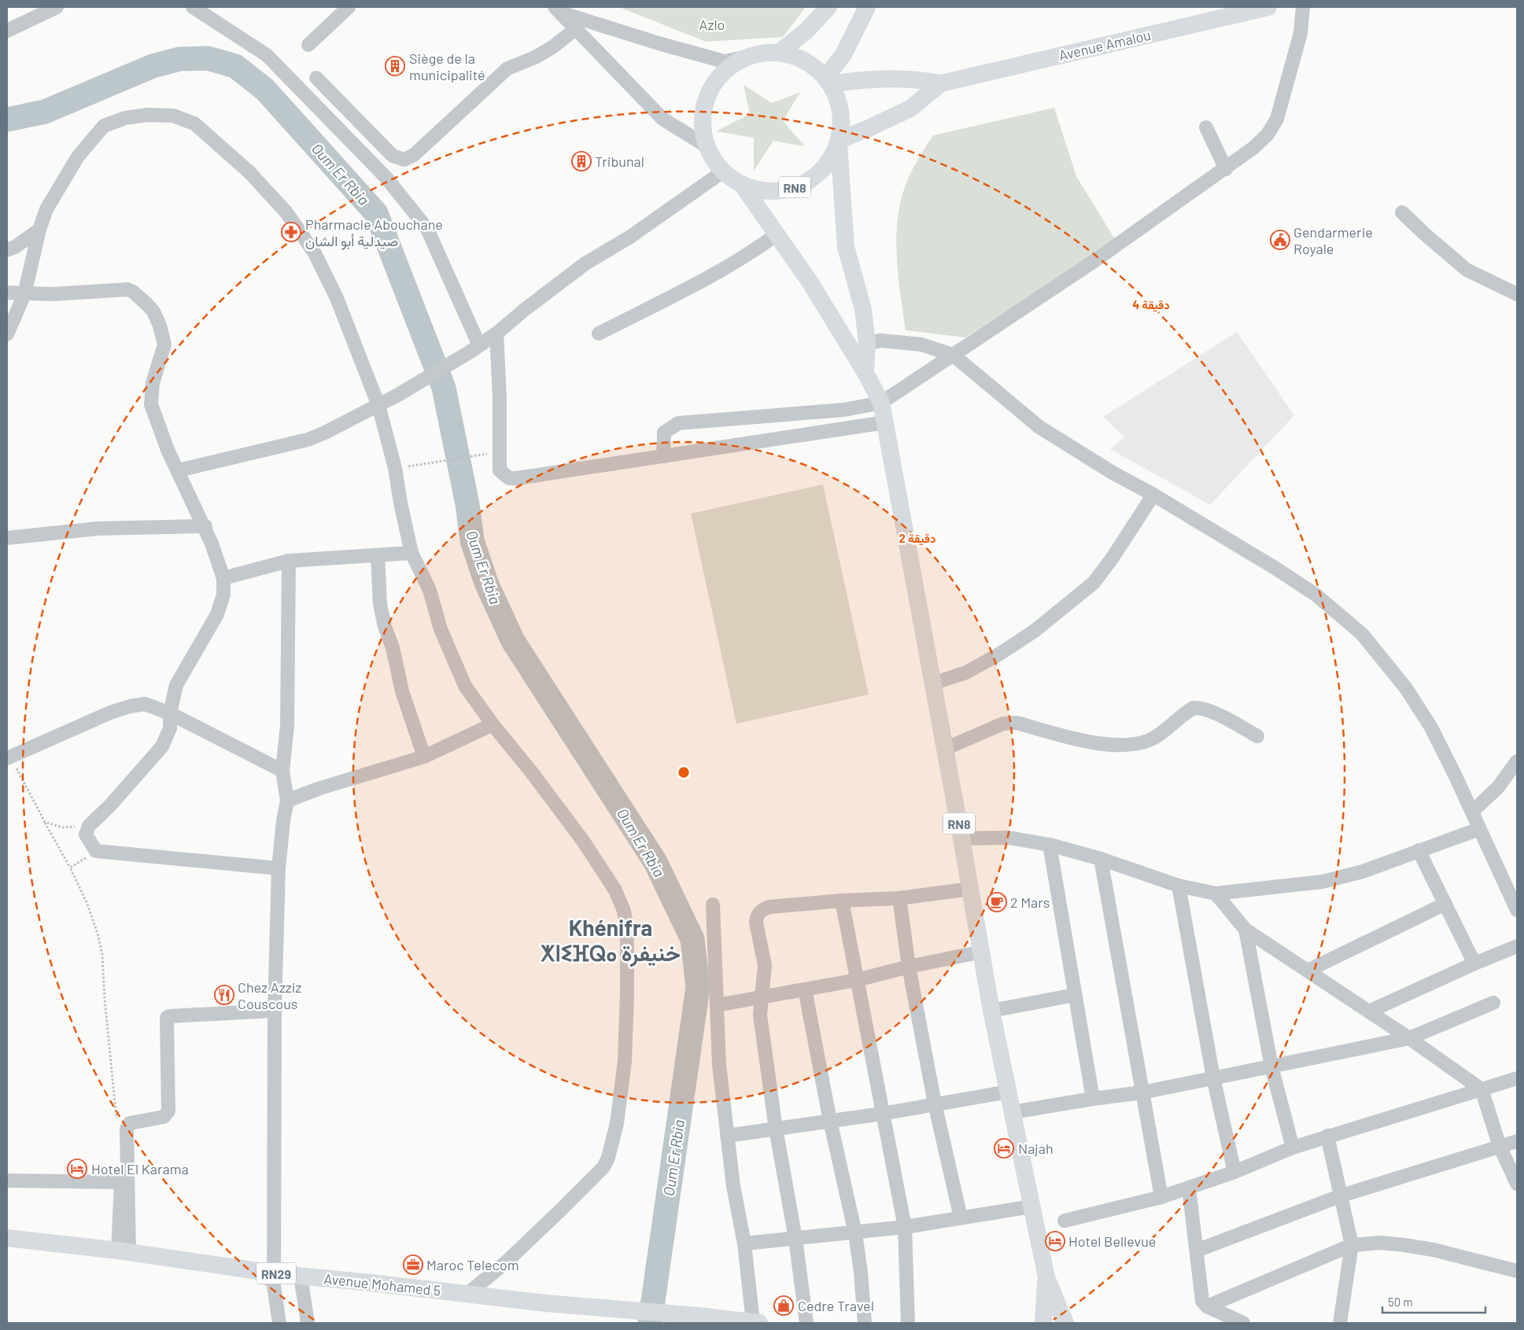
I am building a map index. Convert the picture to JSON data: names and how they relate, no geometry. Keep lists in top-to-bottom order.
{
  "streets": {
    "main road": [
      "Avenue Amalou",
      "RN8",
      "RN29",
      "Avenue Mohamed 5"
    ]
  },
  "districts": ["Khénifra ⵅⵏⵉⴼⵕⴰ خنيفرة"],
  "water": ["Oum Er Rbia"],
  "parks": ["Azlo"],
  "places": {
    "building": ["Siège de la municipalité", "Tribunal"],
    "pharmacy": ["Pharmacie Abouchane صيدلية أبو الشان"],
    "public building": ["Gendarmerie Royale"],
    "cafe": ["2 Mars"],
    "restaurant": ["Chez Azziz Couscous"],
    "hotel": ["Najah", "Hotel El Karama", "Hotel Bellevue"],
    "office": ["Maroc Telecom"],
    "shop": ["Cedre Travel"]
  },
  "scale_bar": "50 m",
  "rings": ["4 دقيقة", "2 دقيقة"]
}
